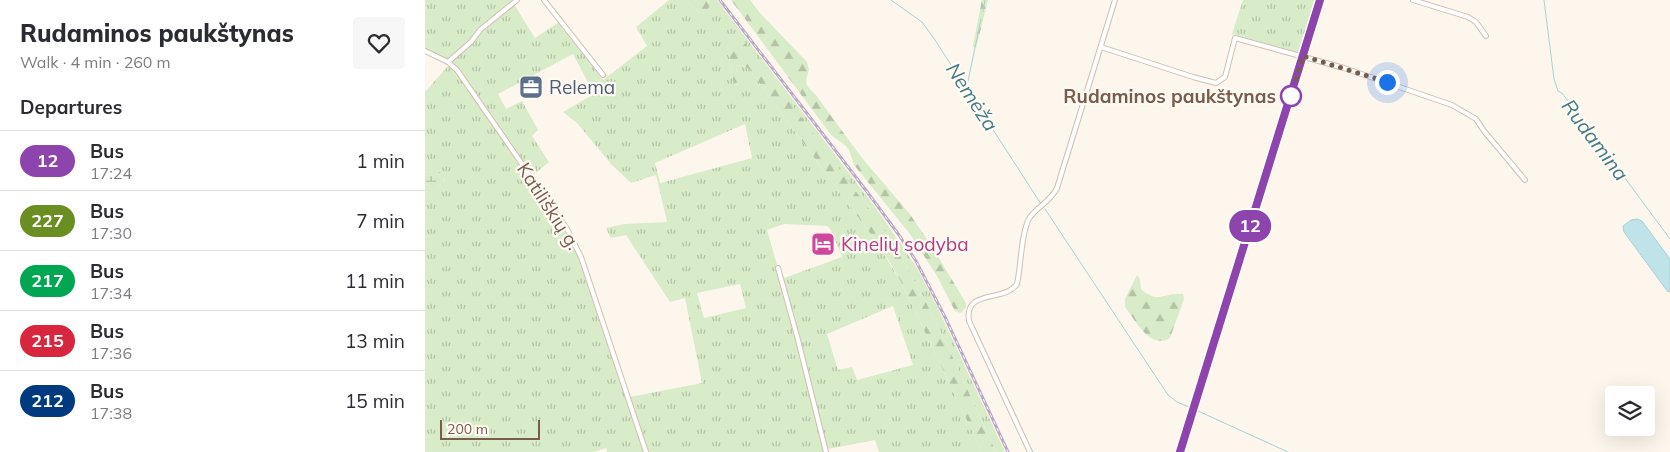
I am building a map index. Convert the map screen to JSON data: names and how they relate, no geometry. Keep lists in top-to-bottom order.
{
  "streets": {
    "street": ["Katiliškių g."]
  },
  "water": ["Nemėža", "Rudamina"],
  "places": {
    "office": ["Relema"],
    "other": ["Rudaminos paukštynas"],
    "hotel": ["Kinelių sodyba"]
  },
  "lines": ["bus line 12"],
  "scale_bar": "200 m",
  "page": {
    "heading": [
      ["Rudaminos paukštynas", "Walk · 4 min · 260 m"],
      "Departures"
    ],
    "on_map": "12",
    "list": [
      {
        "mark": "12",
        "name": "Bus",
        "note": "17:24",
        "value": "1 min"
      },
      {
        "mark": "227",
        "name": "Bus",
        "note": "17:30",
        "value": "7 min"
      },
      {
        "mark": "217",
        "name": "Bus",
        "note": "17:34",
        "value": "11 min"
      },
      {
        "mark": "215",
        "name": "Bus",
        "note": "17:36",
        "value": "13 min"
      },
      {
        "mark": "212",
        "name": "Bus",
        "note": "17:38",
        "value": "15 min"
      }
    ],
    "scale": "200 m"
  }
}
